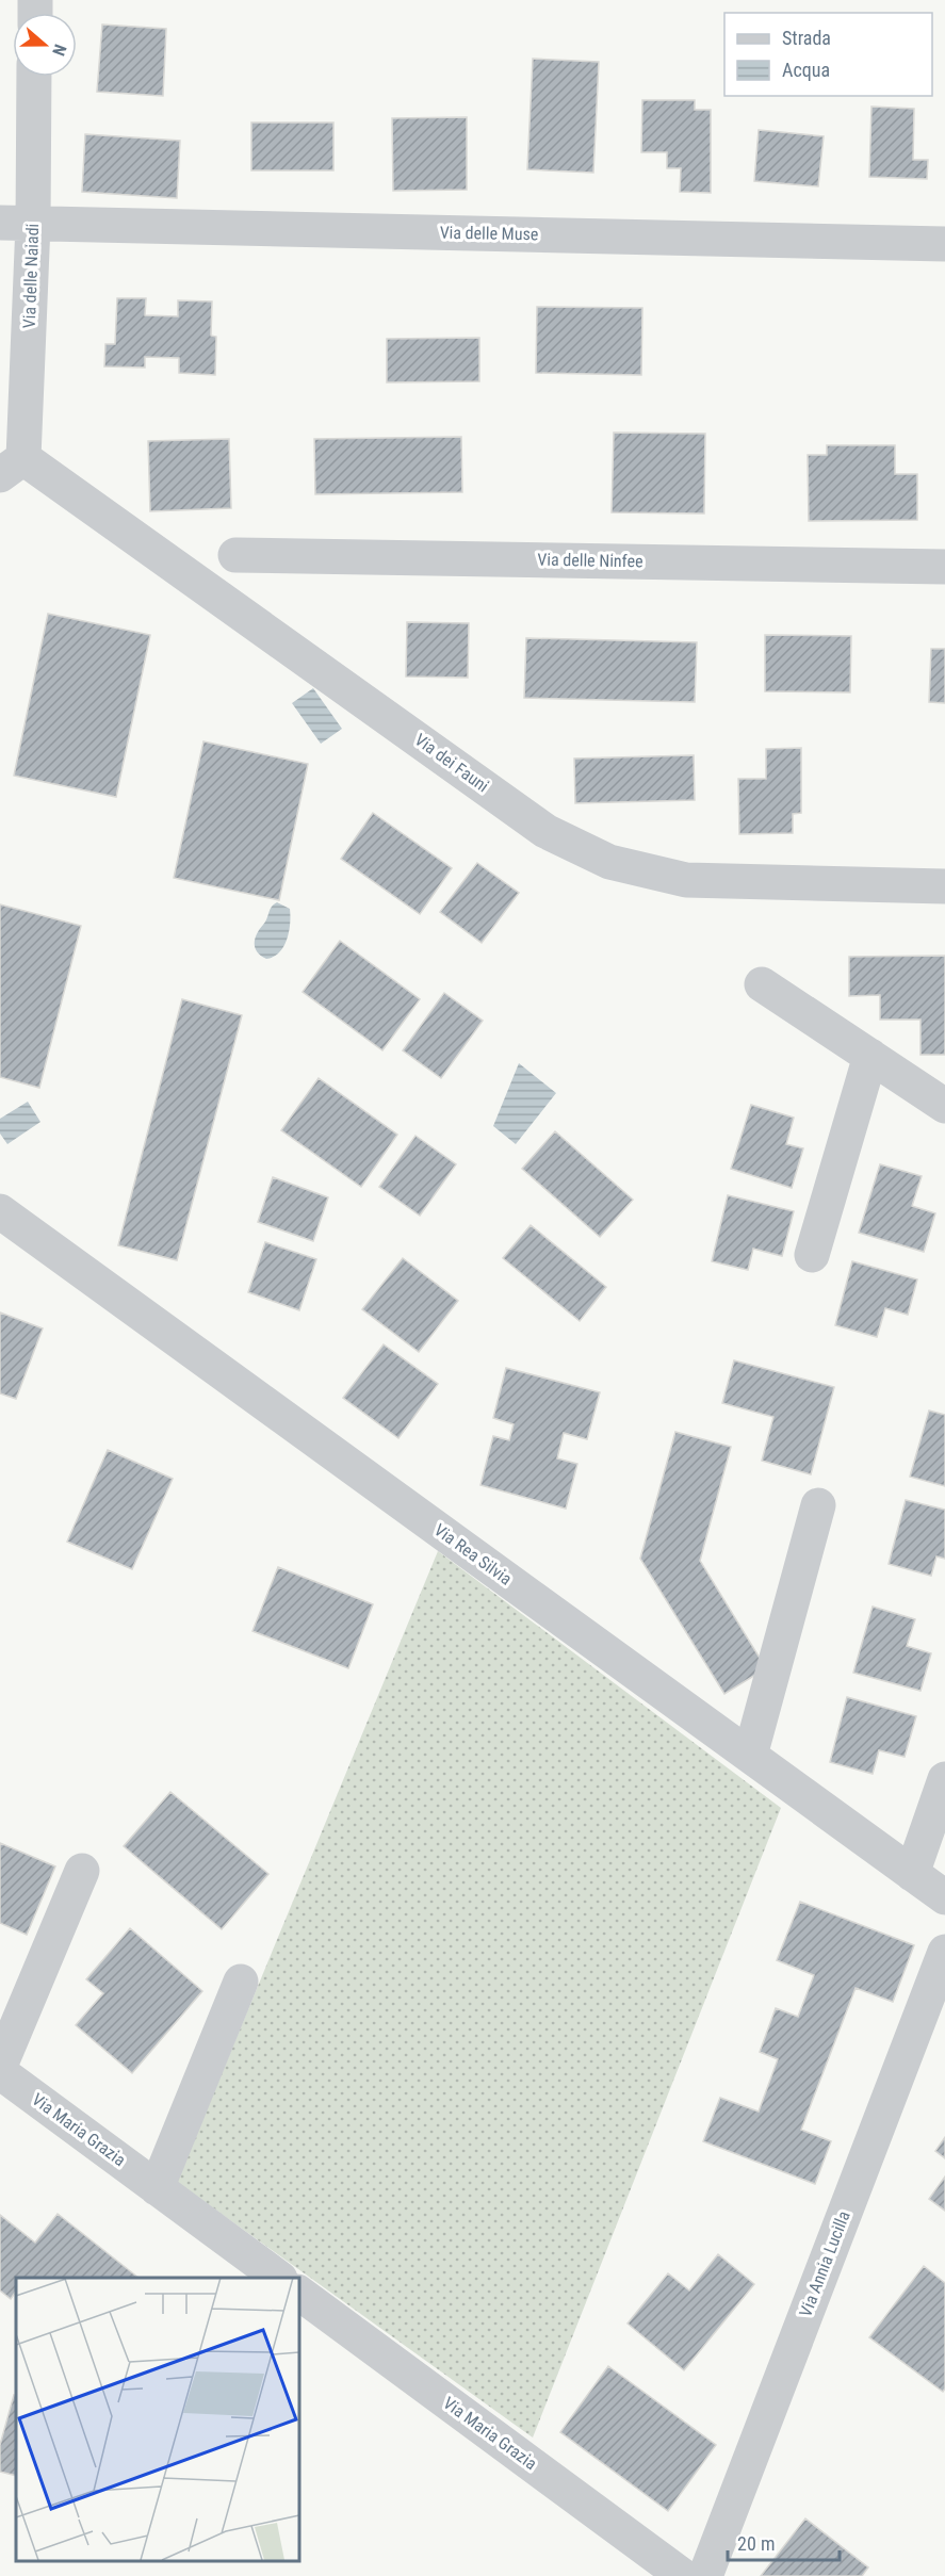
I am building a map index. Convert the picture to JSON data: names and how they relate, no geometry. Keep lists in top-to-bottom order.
{
  "streets": {
    "street": [
      "Via delle Muse",
      "Via delle Naiadi",
      "Via delle Ninfee",
      "Via dei Fauni",
      "Via Rea Silvia",
      "Via Maria Grazia",
      "Via Annia Lucilla"
    ]
  },
  "crossings": [
    ["Via delle Muse", "Via delle Naiadi"],
    ["Via delle Naiadi", "Via dei Fauni"]
  ],
  "legend": ["Strada", "Acqua"],
  "scale_bar": "20 m",
  "north": "right"
}
